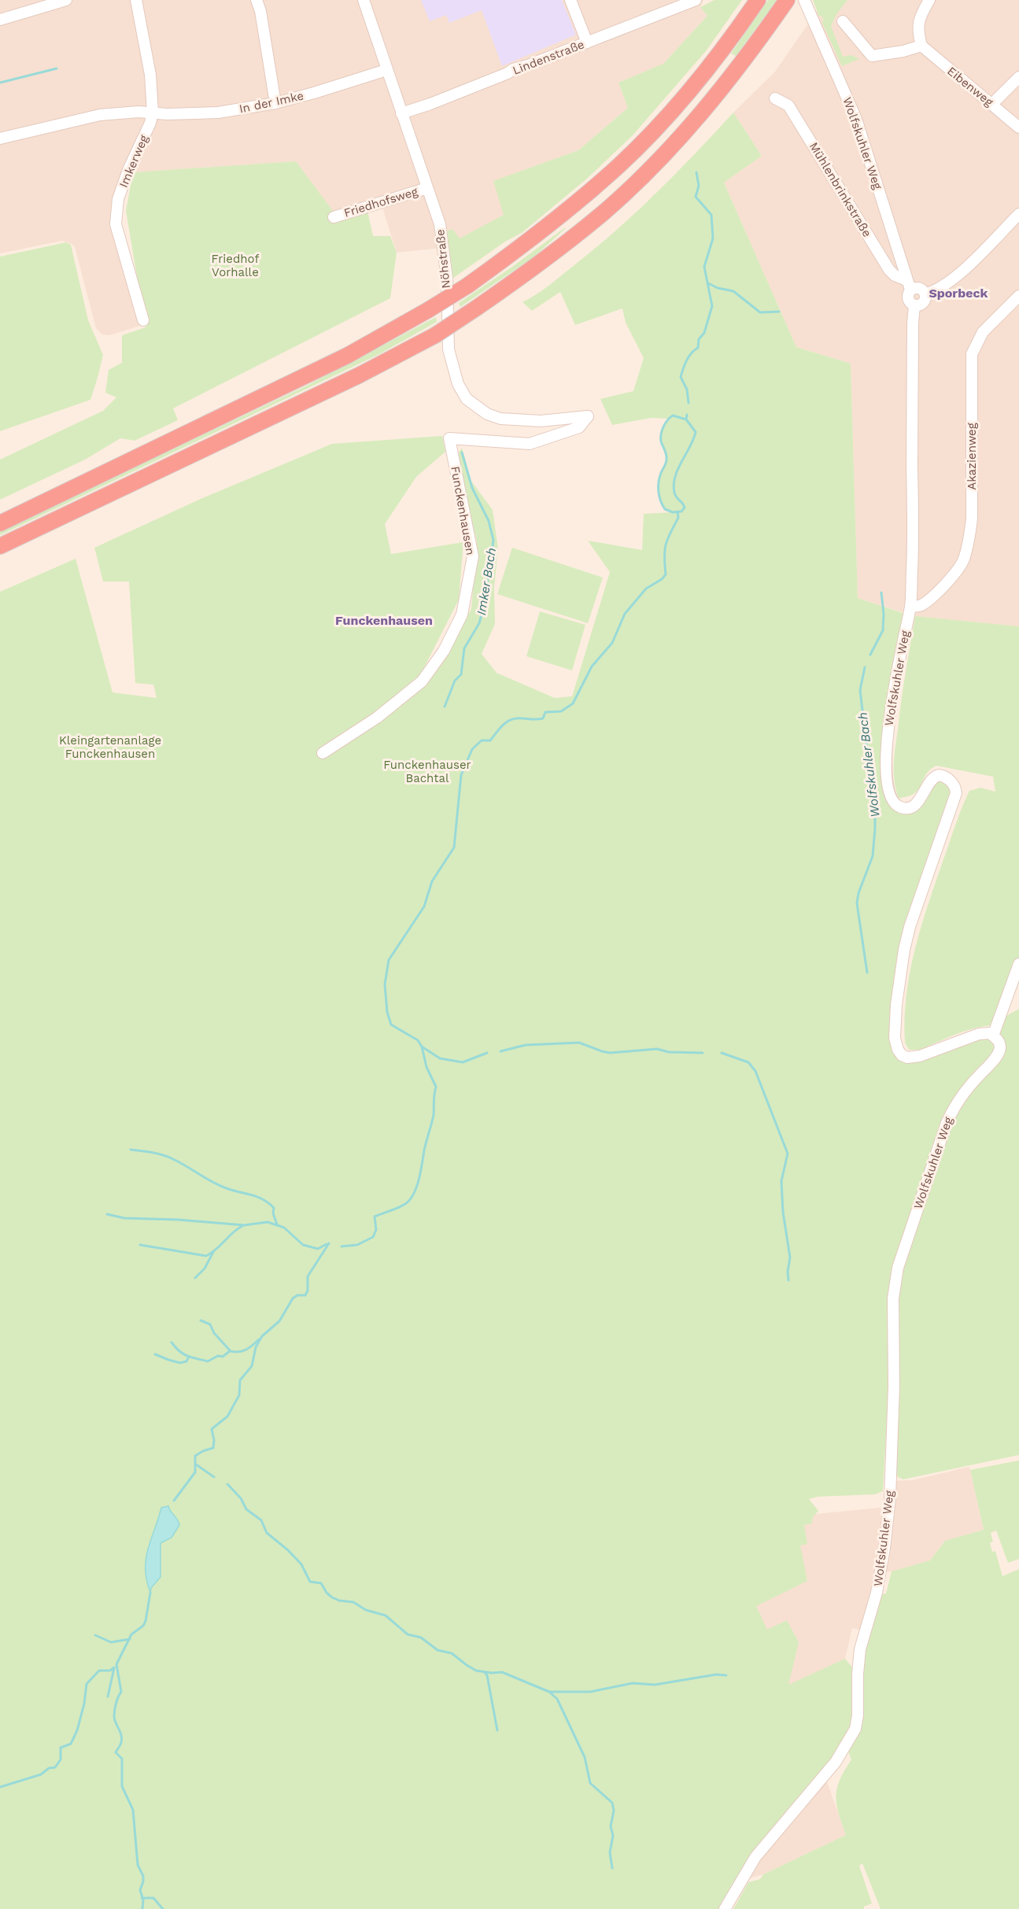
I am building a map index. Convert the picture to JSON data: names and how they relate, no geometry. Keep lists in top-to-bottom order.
{
  "streets": {
    "street": [
      "Lindenstraße",
      "Eibenweg",
      "In der Imke",
      "Wolfskuhler Weg",
      "Imkerweg",
      "Mühlenbrinkstraße",
      "Friedhofsweg",
      "Nöhstraße",
      "Akazienweg",
      "Funckenhausen"
    ]
  },
  "crossings": [
    ["Lindenstraße", "Nöhstraße"],
    ["In der Imke", "Imkerweg"],
    ["In der Imke", "Nöhstraße"],
    ["Wolfskuhler Weg", "Mühlenbrinkstraße"],
    ["Wolfskuhler Weg", "Akazienweg"],
    ["Friedhofsweg", "Nöhstraße"],
    ["Nöhstraße", "Funckenhausen"]
  ],
  "districts": ["Sporbeck", "Funckenhausen"],
  "water": ["Imker Bach", "Wolfskuhler Bach"],
  "parks": ["Friedhof Vorhalle", "Kleingartenanlage Funckenhausen", "Funckenhauser Bachtal"]
}
